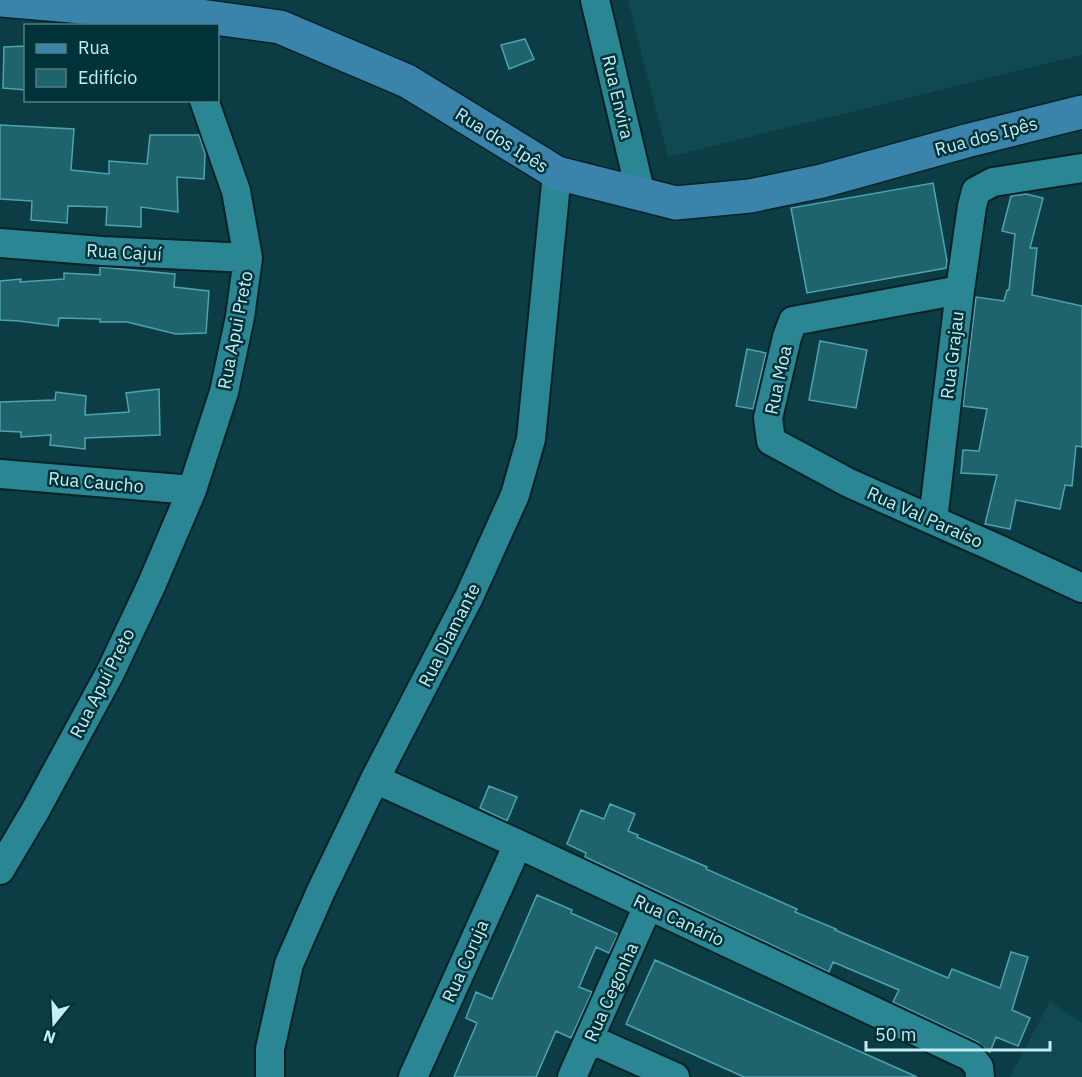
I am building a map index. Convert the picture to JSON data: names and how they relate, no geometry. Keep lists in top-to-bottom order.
{
  "streets": {
    "street": [
      "Rua Envira",
      "Rua dos Ipês",
      "Rua Cajuí",
      "Rua Apui Preto",
      "Rua Grajau",
      "Rua Moa",
      "Rua Caucho",
      "Rua Val Paraíso",
      "Rua Diamante",
      "Rua Apuí Preto",
      "Rua Canário",
      "Rua Coruja",
      "Rua Cegonha"
    ]
  },
  "crossings": [
    ["Rua Envira", "Rua dos Ipês"],
    ["Rua dos Ipês", "Rua Diamante"],
    ["Rua Cajuí", "Rua Apui Preto"],
    ["Rua Apui Preto", "Rua Caucho"],
    ["Rua Apui Preto", "Rua Apuí Preto"],
    ["Rua Grajau", "Rua Moa"],
    ["Rua Grajau", "Rua Val Paraíso"],
    ["Rua Moa", "Rua Val Paraíso"],
    ["Rua Caucho", "Rua Apuí Preto"],
    ["Rua Diamante", "Rua Canário"],
    ["Rua Canário", "Rua Coruja"],
    ["Rua Canário", "Rua Cegonha"]
  ],
  "legend": ["Rua", "Edifício"],
  "scale_bar": "50 m",
  "north": "bottom"
}
